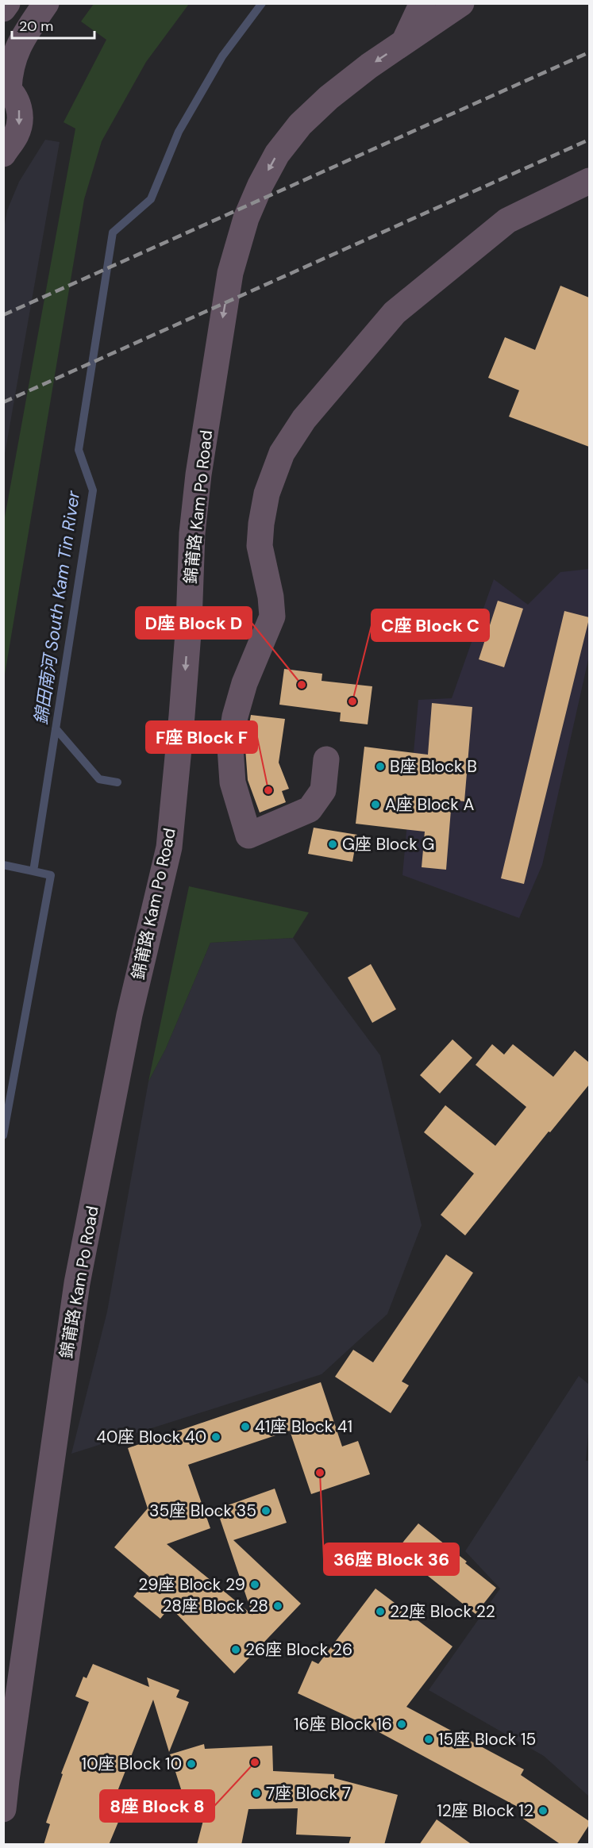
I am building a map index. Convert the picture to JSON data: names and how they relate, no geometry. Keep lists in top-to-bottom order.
{
  "streets": {
    "street": ["錦莆路 Kam Po Road"]
  },
  "one_way": ["錦莆路 Kam Po Road"],
  "water": ["錦田南河 South Kam Tin River"],
  "places": [
    "D座 Block D",
    "C座 Block C",
    "B座 Block B",
    "F座 Block F",
    "A座 Block A",
    "G座 Block G",
    "41座 Block 41",
    "40座 Block 40",
    "36座 Block 36",
    "35座 Block 35",
    "29座 Block 29",
    "28座 Block 28",
    "22座 Block 22",
    "26座 Block 26",
    "16座 Block 16",
    "15座 Block 15",
    "8座 Block 8",
    "10座 Block 10",
    "7座 Block 7",
    "12座 Block 12"
  ],
  "scale_bar": "20 m"
}
